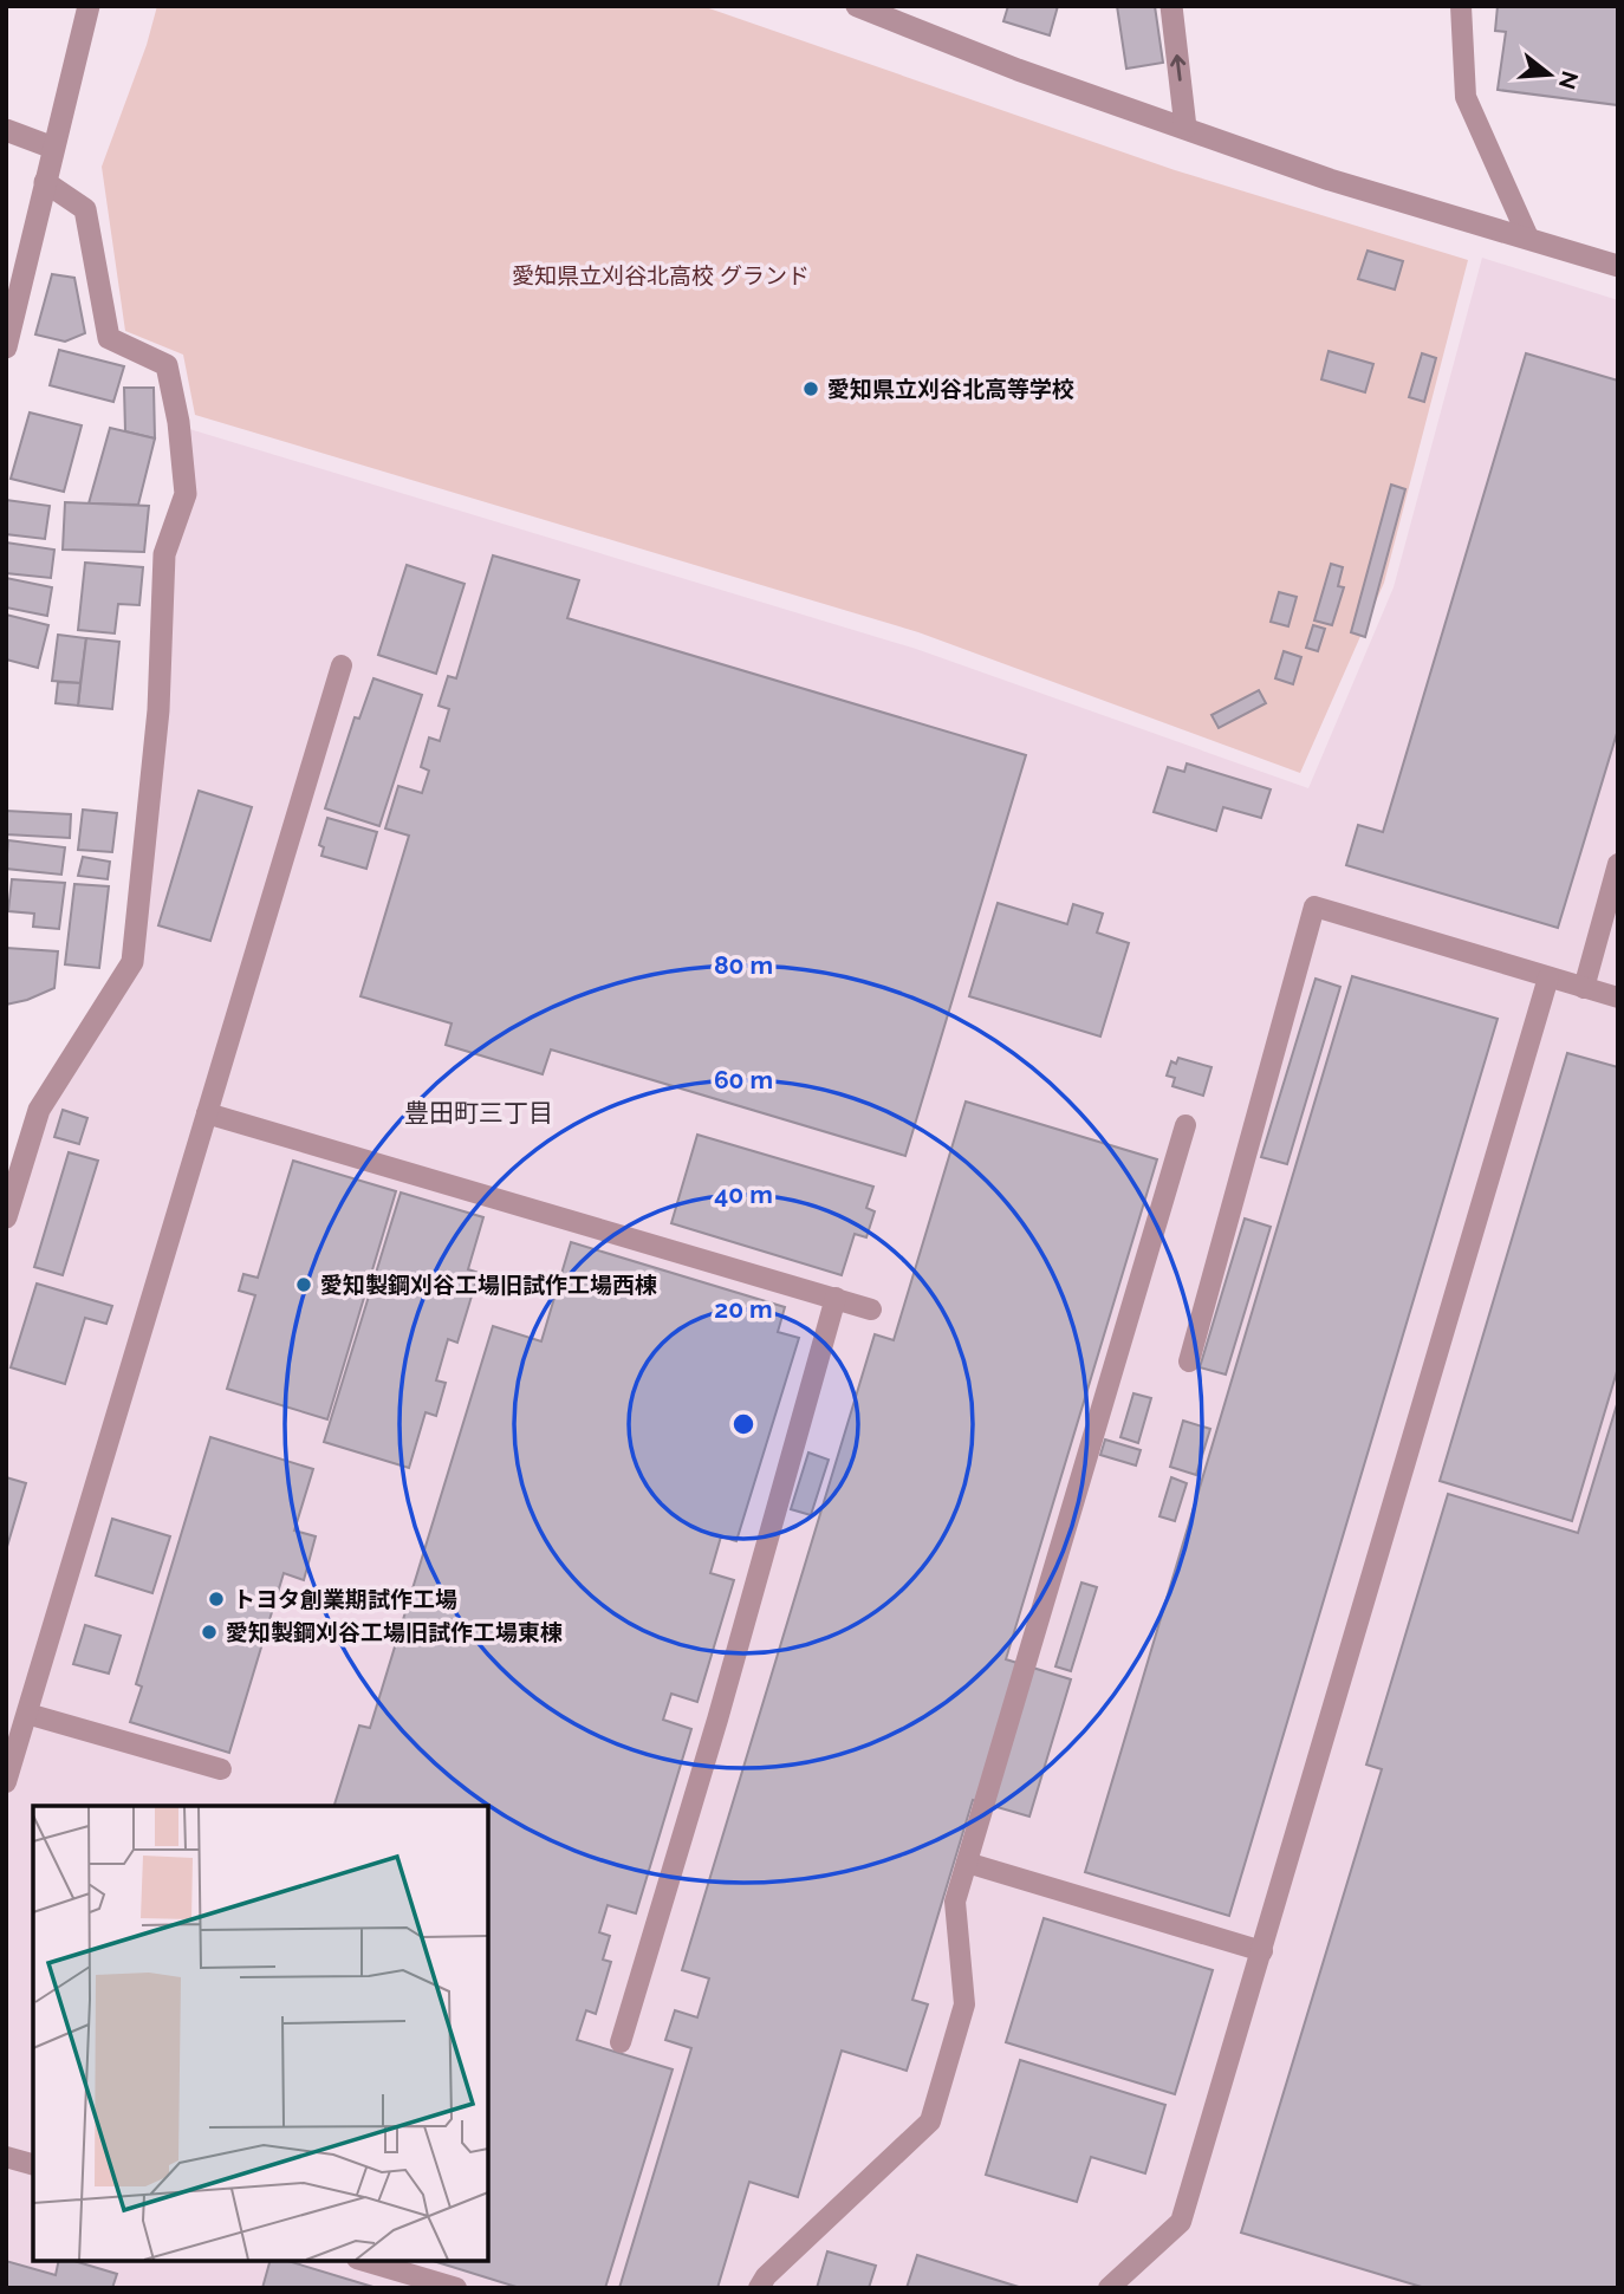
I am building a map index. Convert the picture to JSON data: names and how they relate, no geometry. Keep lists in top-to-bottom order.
{
  "districts": ["豊田町三丁目"],
  "parks": ["愛知県立刈谷北高校 グランド"],
  "places": [
    "愛知県立刈谷北高等学校",
    "愛知製鋼刈谷工場旧試作工場西棟",
    "トヨタ創業期試作工場",
    "愛知製鋼刈谷工場旧試作工場東棟"
  ],
  "north": "right",
  "rings": [
    "80 m",
    "60 m",
    "40 m",
    "20 m"
  ]
}
